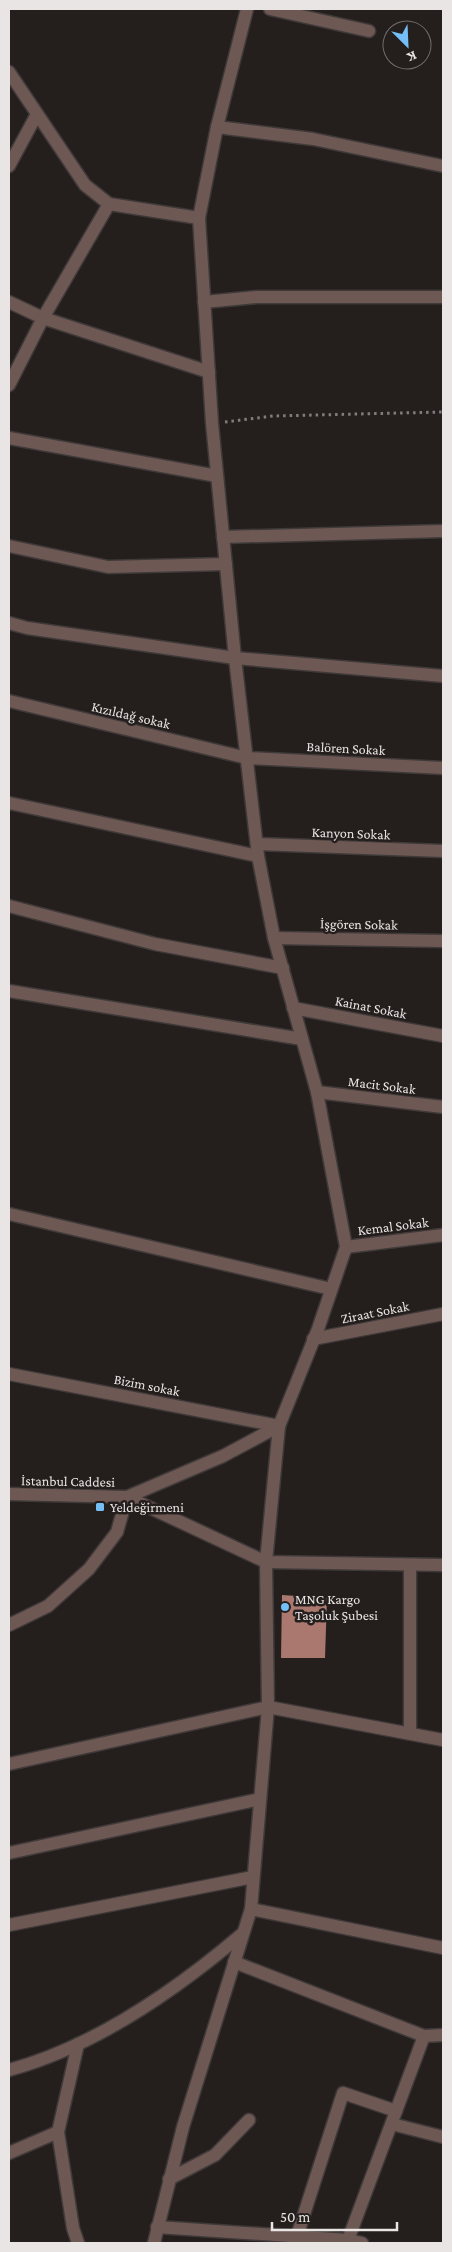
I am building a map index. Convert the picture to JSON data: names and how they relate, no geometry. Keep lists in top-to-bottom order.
{
  "streets": {
    "street": [
      "Kızıldağ sokak",
      "Balören Sokak",
      "Kanyon Sokak",
      "İşgören Sokak",
      "Kainat Sokak",
      "Macit Sokak",
      "Kemal Sokak",
      "Ziraat Sokak",
      "Bizim sokak",
      "İstanbul Caddesi"
    ]
  },
  "crossings": [
    ["Kızıldağ sokak", "Balören Sokak"]
  ],
  "places": {
    "transit": ["Yeldeğirmeni"],
    "other": ["MNG Kargo Taşoluk Şubesi"]
  },
  "scale_bar": "50 m",
  "north": "bottom right"
}
